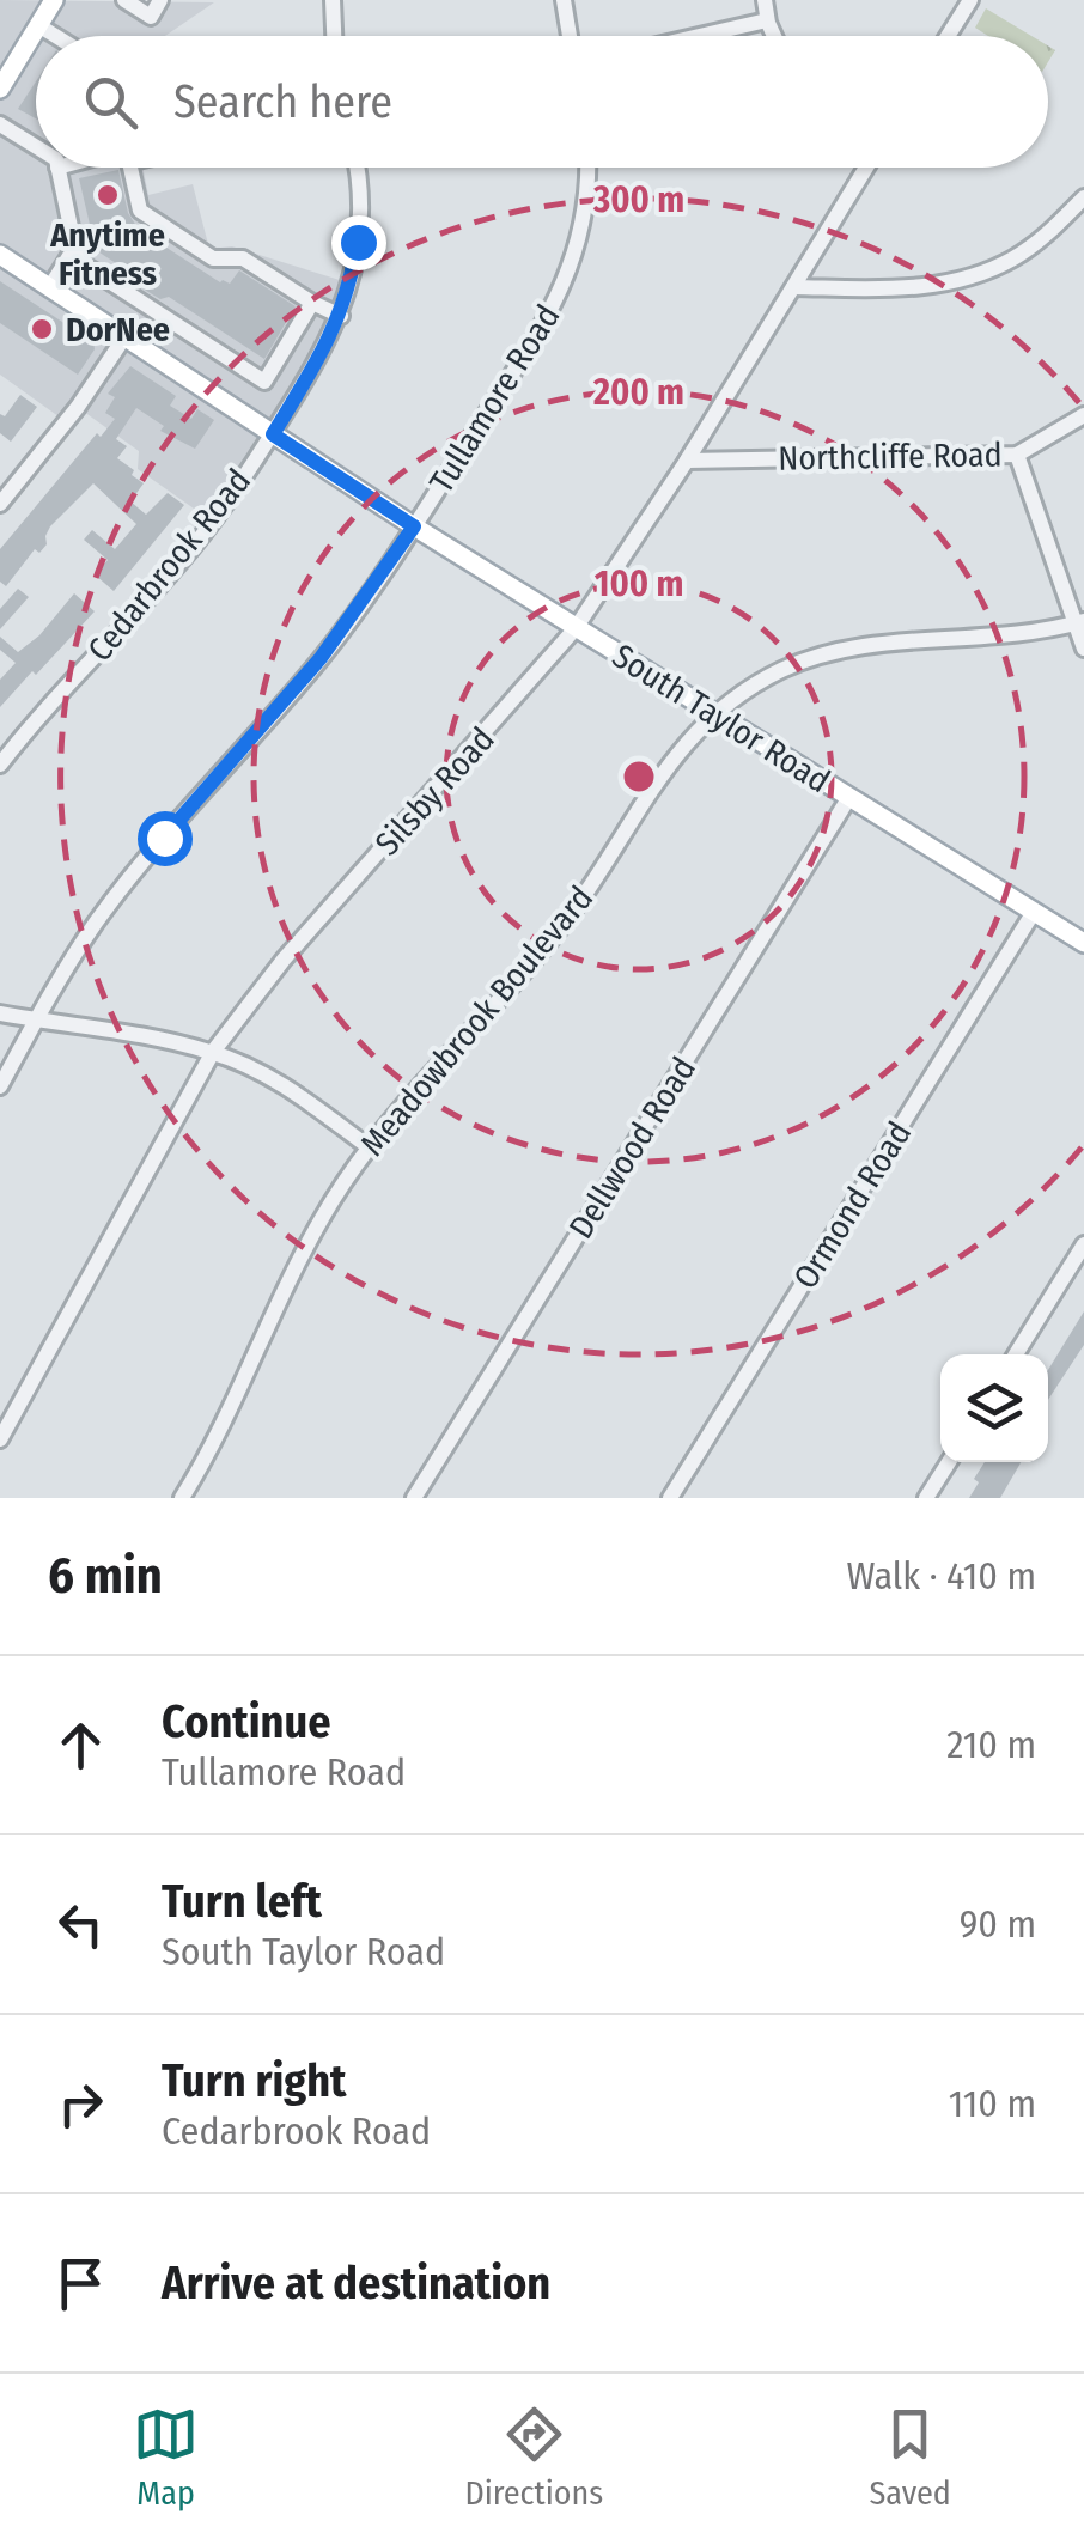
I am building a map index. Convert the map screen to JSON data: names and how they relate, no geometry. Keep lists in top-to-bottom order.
{
  "streets": {
    "main road": ["South Taylor Road"],
    "street": [
      "Tullamore Road",
      "Northcliffe Road",
      "Cedarbrook Road",
      "Silsby Road",
      "Meadowbrook Boulevard",
      "Dellwood Road",
      "Ormond Road"
    ]
  },
  "crossings": [
    ["Tullamore Road", "South Taylor Road"],
    ["Northcliffe Road", "Silsby Road"],
    ["Cedarbrook Road", "South Taylor Road"],
    ["South Taylor Road", "Silsby Road"],
    ["South Taylor Road", "Meadowbrook Boulevard"],
    ["South Taylor Road", "Dellwood Road"],
    ["South Taylor Road", "Ormond Road"]
  ],
  "places": ["Anytime Fitness", "DorNee"],
  "page": {
    "search": "Search here",
    "heading": ["6 min", "Walk · 410 m"],
    "list": [
      ["Continue", "Tullamore Road", "210 m"],
      ["Turn left", "South Taylor Road", "90 m"],
      ["Turn right", "Cedarbrook Road", "110 m"],
      "Arrive at destination"
    ],
    "nav": ["Map", "Directions", "Saved"]
  },
  "rings": ["300 m", "200 m", "100 m"]
}
